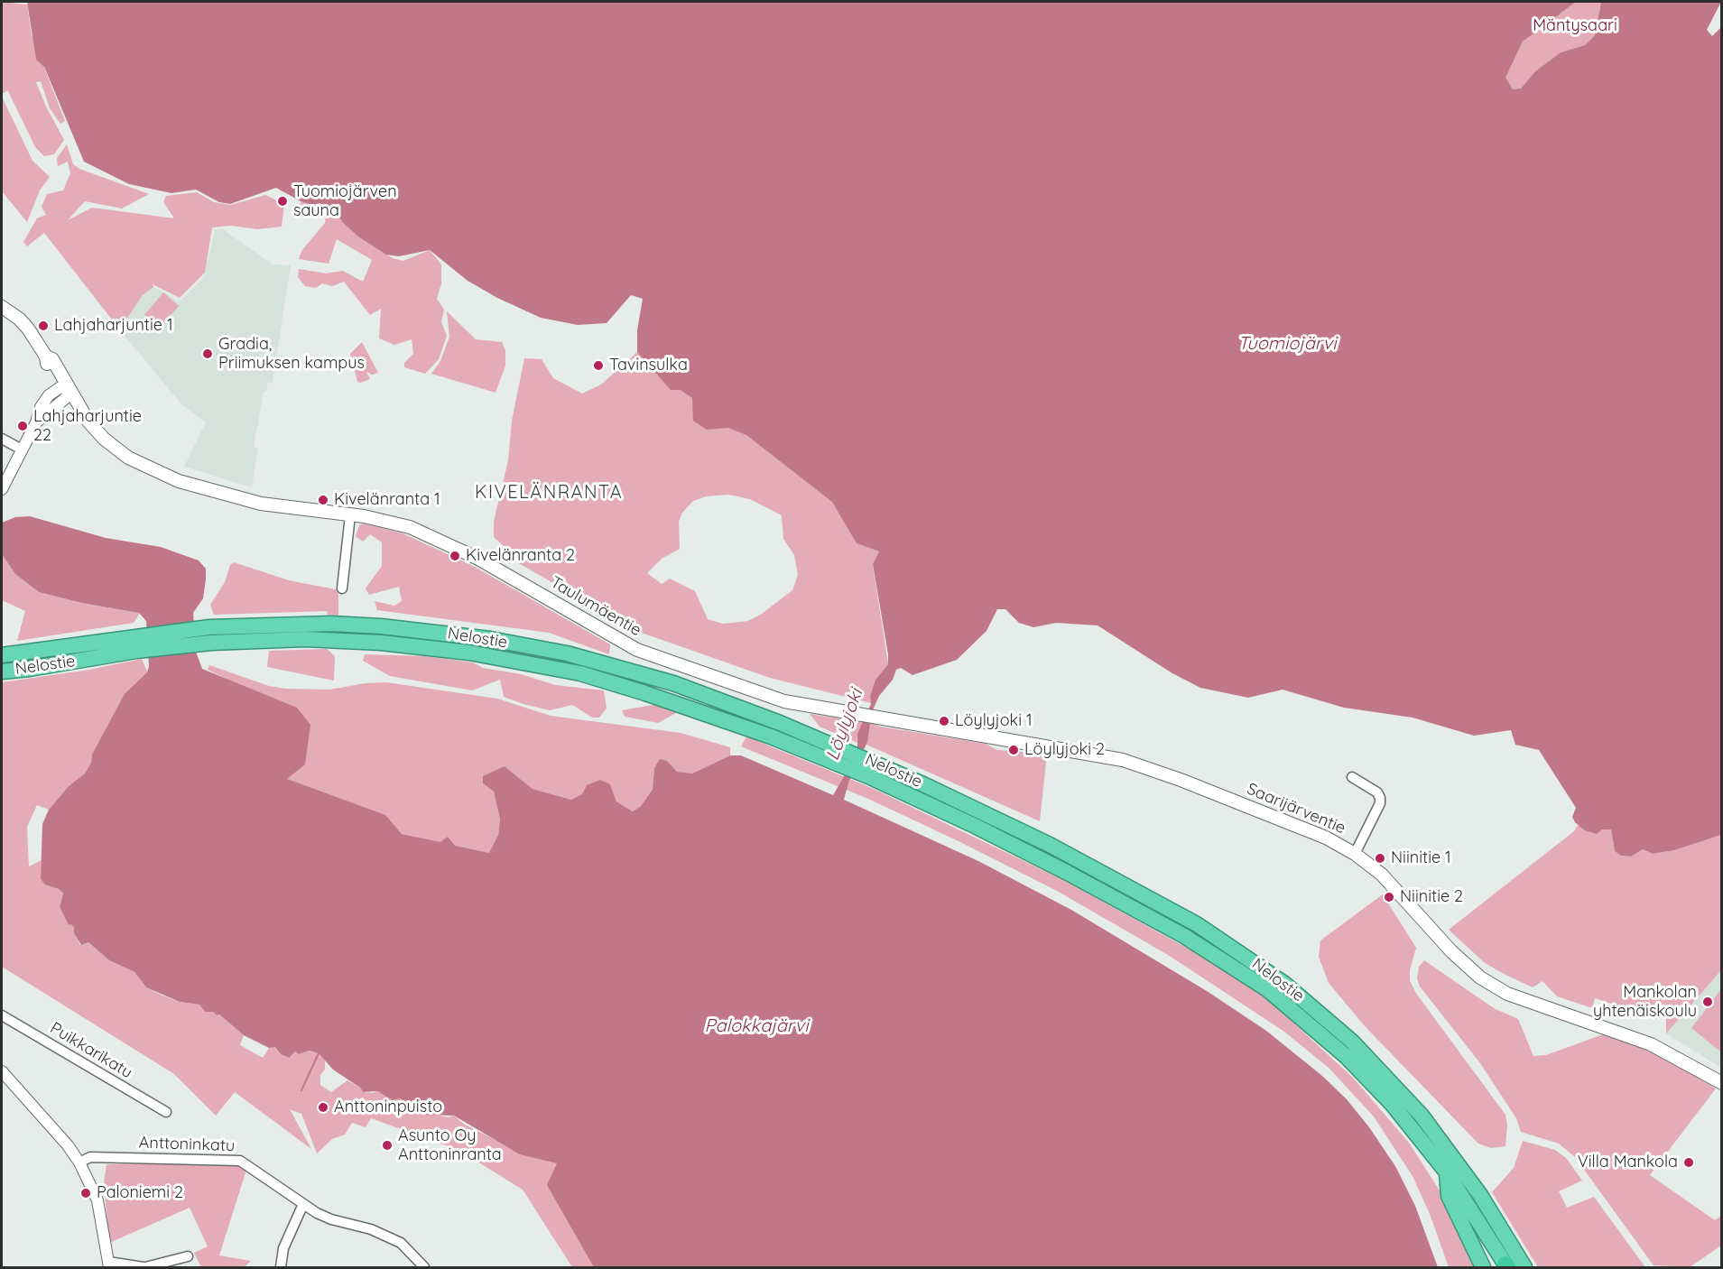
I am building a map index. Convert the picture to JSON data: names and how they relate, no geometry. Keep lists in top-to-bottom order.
{
  "streets": {
    "highway": ["Nelostie"],
    "main road": ["Taulumäentie", "Saarijärventie"],
    "street": ["Puikkarikatu", "Anttoninkatu"]
  },
  "crossings": [
    ["Taulumäentie", "Saarijärventie"]
  ],
  "districts": ["KIVELÄNRANTA"],
  "water": ["Tuomiojärvi", "Löylyjoki", "Palokkajärvi"],
  "parks": ["Mäntysaari"],
  "places": [
    "Tuomiojärven sauna",
    "Lahjaharjuntie 1",
    "Gradia, Priimuksen kampus",
    "Tavinsulka",
    "Lahjaharjuntie 22",
    "Kivelänranta 1",
    "Kivelänranta 2",
    "Löylyjoki 1",
    "Löylyjoki 2",
    "Niinitie 1",
    "Niinitie 2",
    "Mankolan yhtenäiskoulu",
    "Anttoninpuisto",
    "Asunto Oy Anttoninranta",
    "Villa Mankola",
    "Paloniemi 2"
  ]
}
